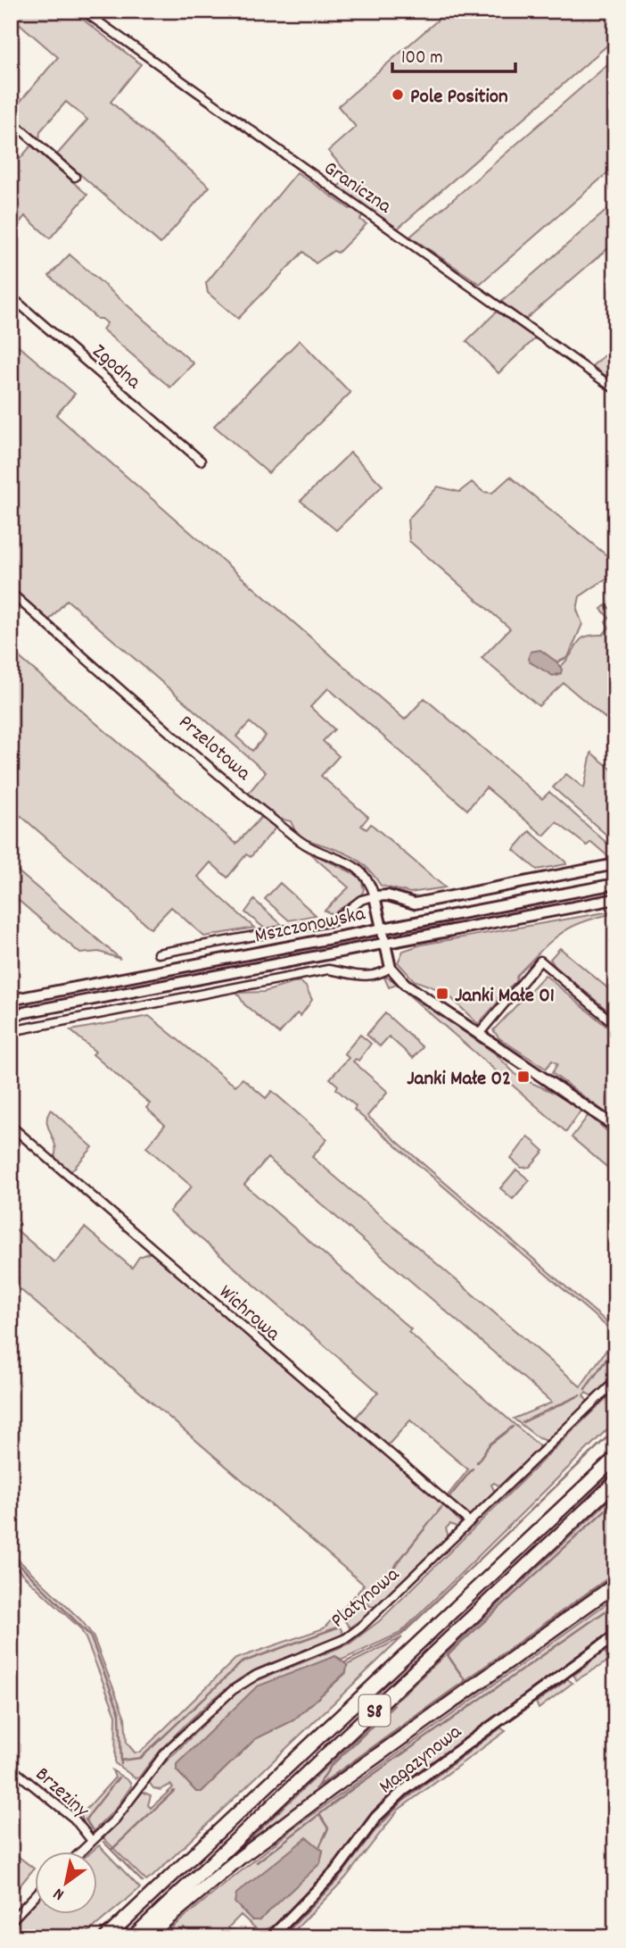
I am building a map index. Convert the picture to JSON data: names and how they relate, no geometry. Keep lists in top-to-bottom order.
{
  "streets": {
    "highway": ["S8"],
    "main road": ["Przelotowa", "Mszczonowska", "Magazynowa"],
    "street": [
      "Graniczna",
      "Zgodna",
      "Wichrowa",
      "Platynowa",
      "Brzeziny"
    ]
  },
  "crossings": [
    ["Przelotowa", "Mszczonowska"],
    ["Wichrowa", "Platynowa"],
    ["Platynowa", "Brzeziny"]
  ],
  "places": {
    "other": ["Pole Position"],
    "transit": ["Janki Małe 01", "Janki Małe 02"]
  },
  "scale_bar": "100 m",
  "north": "bottom left"
}
